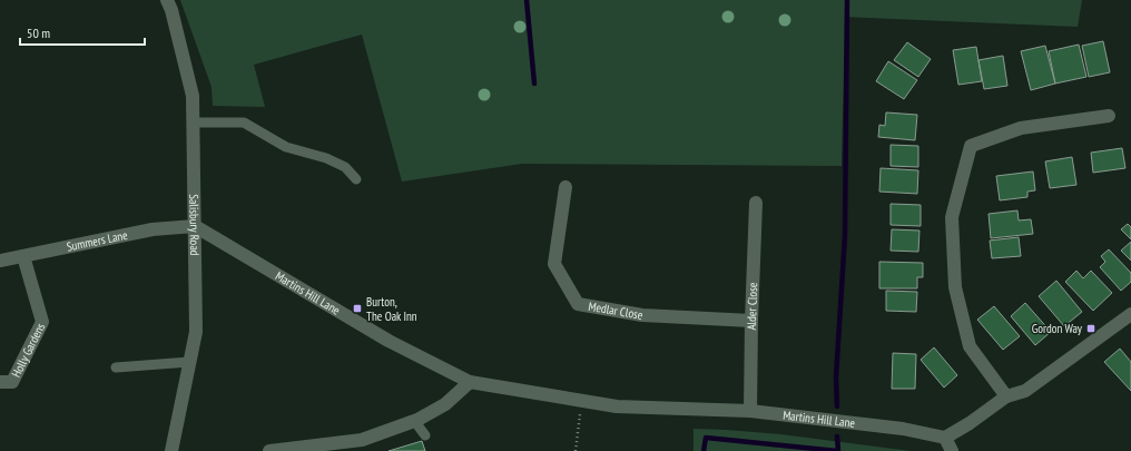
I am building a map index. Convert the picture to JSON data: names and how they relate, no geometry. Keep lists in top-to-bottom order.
{
  "streets": {
    "street": [
      "Salisbury Road",
      "Summers Lane",
      "Martins Hill Lane",
      "Alder Close",
      "Medlar Close",
      "Holly Gardens"
    ]
  },
  "crossings": [
    ["Salisbury Road", "Summers Lane"],
    ["Salisbury Road", "Martins Hill Lane"],
    ["Summers Lane", "Martins Hill Lane"],
    ["Summers Lane", "Holly Gardens"],
    ["Martins Hill Lane", "Alder Close"],
    ["Alder Close", "Medlar Close"]
  ],
  "places": {
    "transit": ["Burton, The Oak Inn", "Gordon Way"]
  },
  "scale_bar": "50 m"
}
